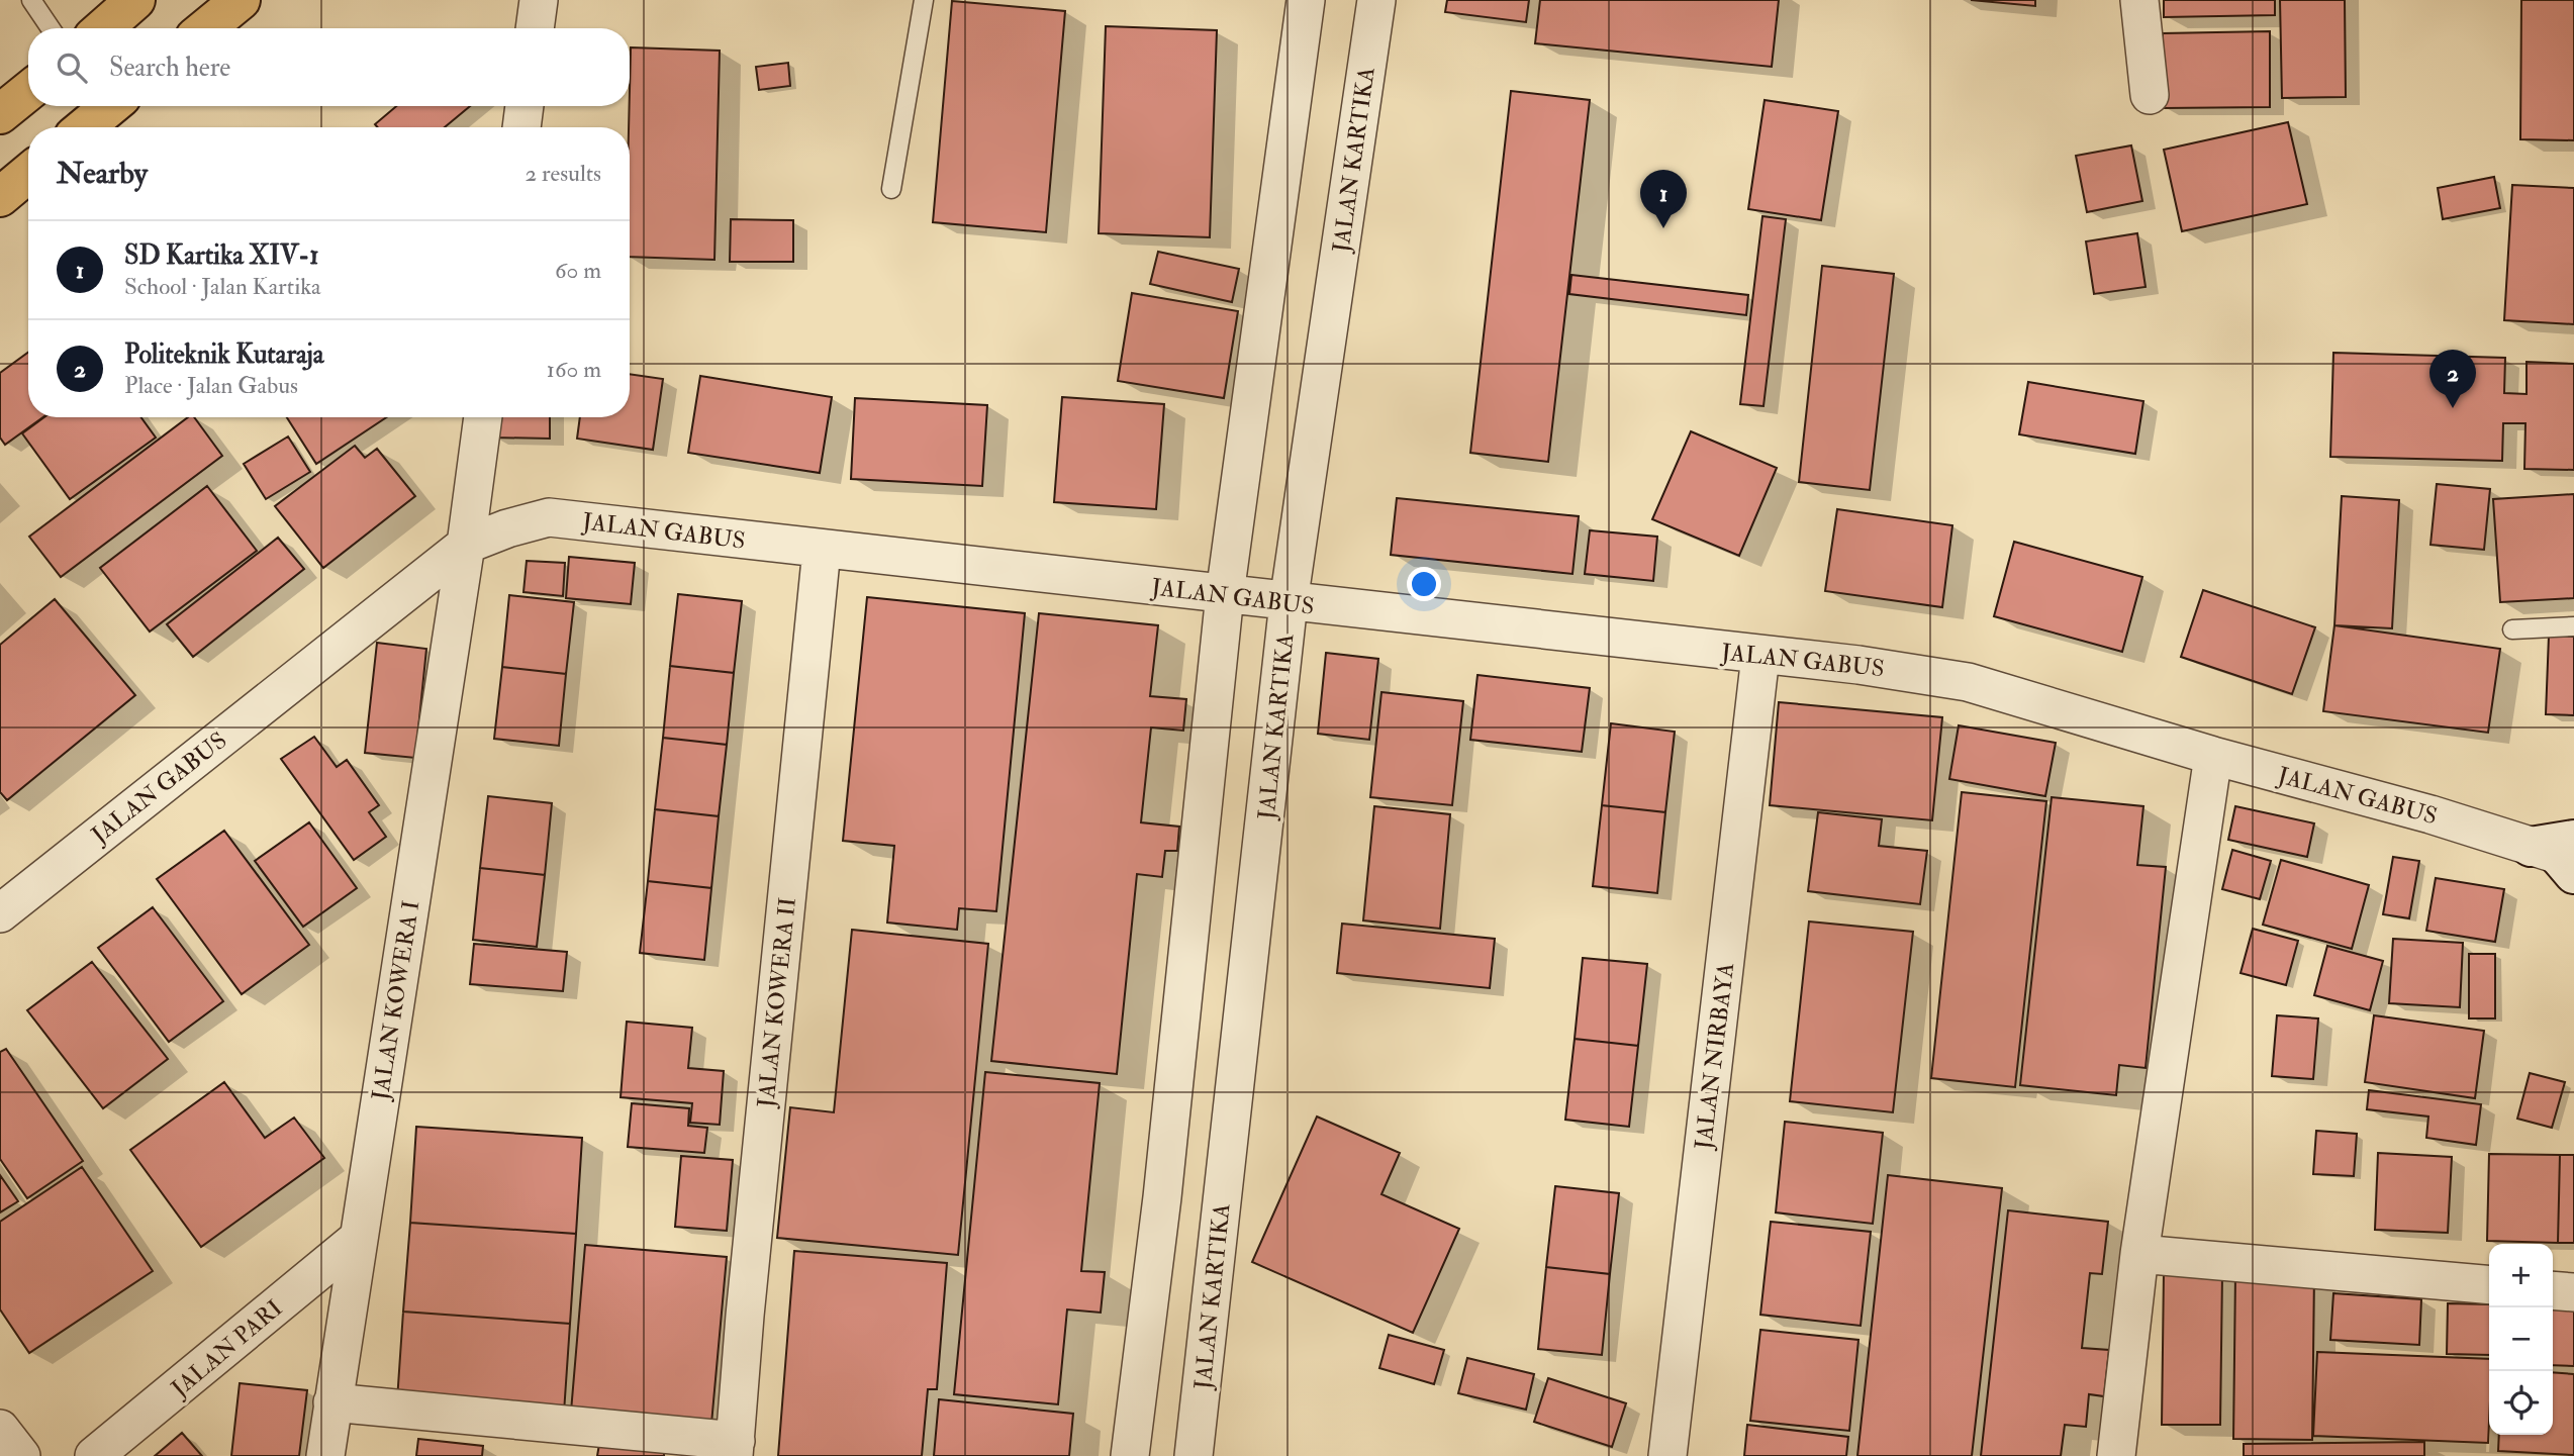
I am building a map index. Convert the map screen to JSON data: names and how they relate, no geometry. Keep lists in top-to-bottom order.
{
  "streets": {
    "street": [
      "JALAN KARTIKA",
      "JALAN GABUS",
      "JALAN KOWERA I",
      "JALAN KOWERA II",
      "JALAN NIRBAYA",
      "JALAN PARI"
    ]
  },
  "crossings": [
    ["JALAN KARTIKA", "JALAN GABUS"],
    ["JALAN GABUS", "JALAN KOWERA I"],
    ["JALAN GABUS", "JALAN KOWERA II"],
    ["JALAN GABUS", "JALAN NIRBAYA"],
    ["JALAN KOWERA I", "JALAN PARI"]
  ],
  "page": {
    "search": "Search here",
    "heading": ["Nearby", "2 results"],
    "pins": ["1", "2"],
    "list": [
      {
        "mark": "1",
        "name": "SD Kartika XIV-1",
        "note": "School · Jalan Kartika",
        "value": "60 m"
      },
      {
        "mark": "2",
        "name": "Politeknik Kutaraja",
        "note": "Place · Jalan Gabus",
        "value": "160 m"
      }
    ],
    "map_buttons": ["+", "−"]
  }
}
